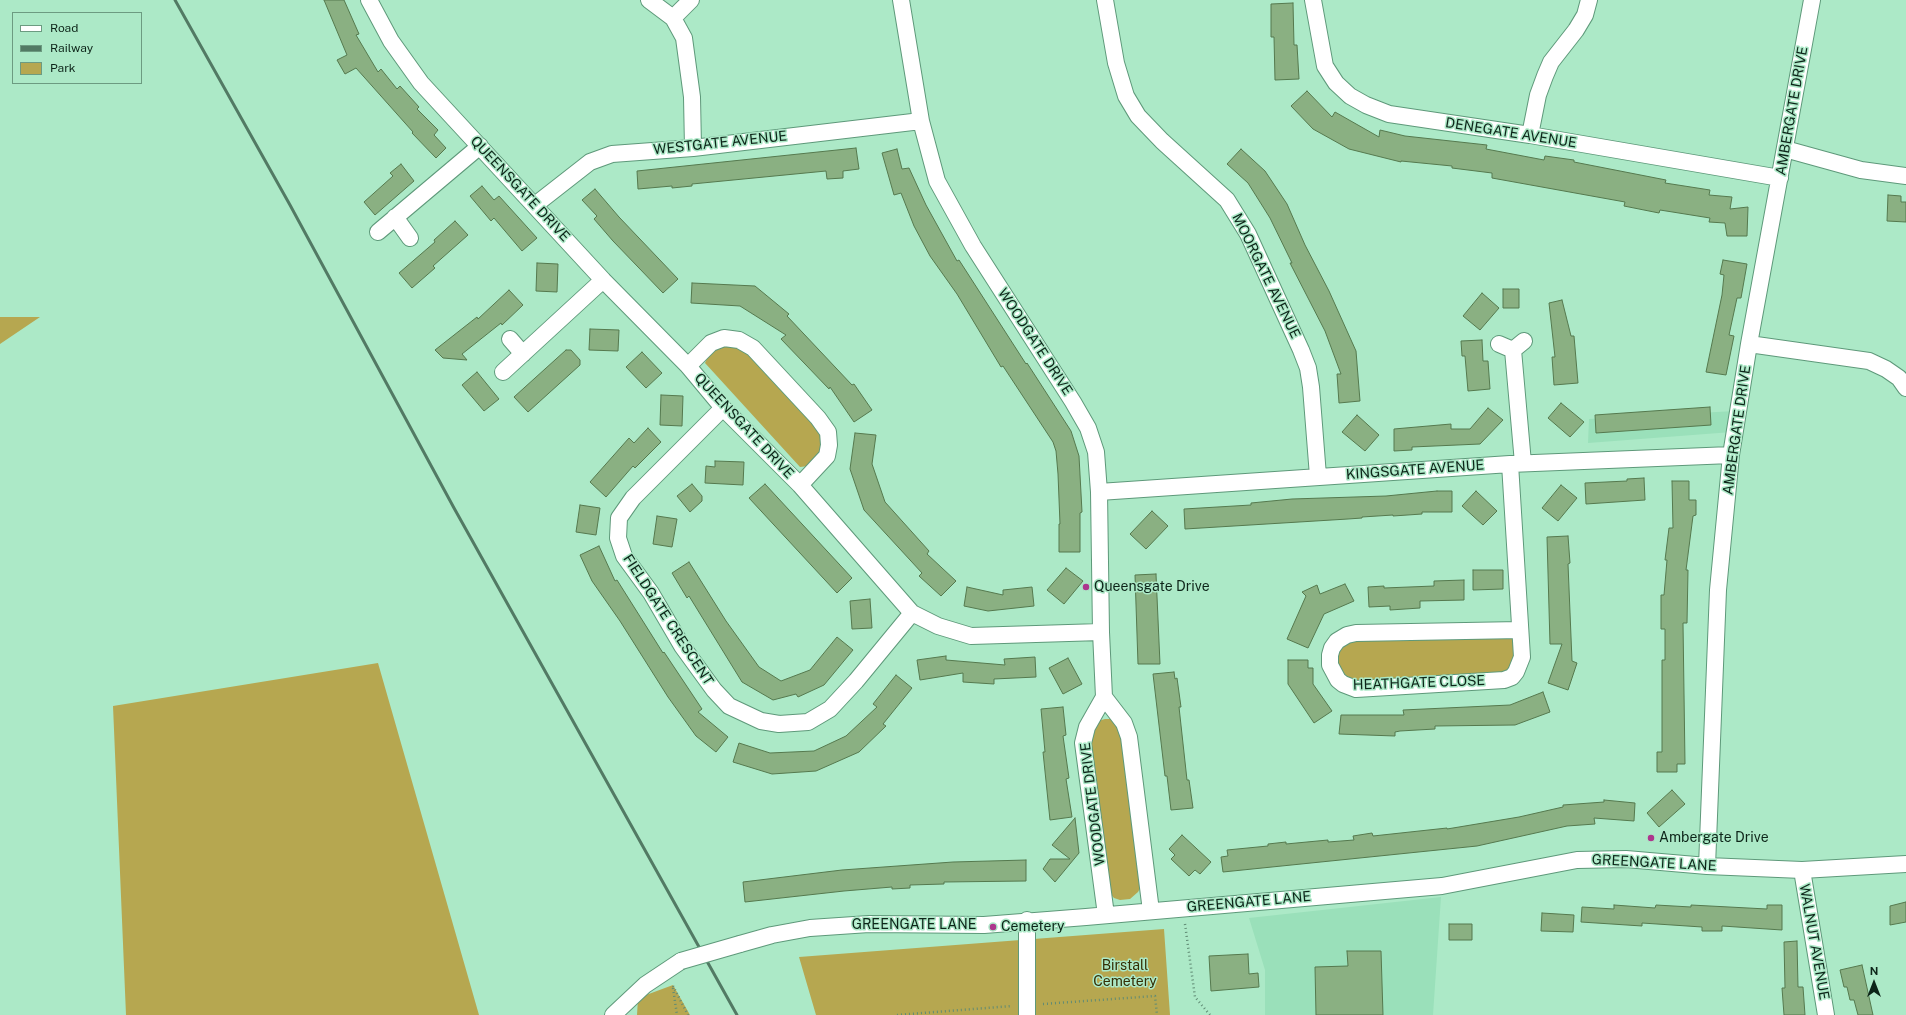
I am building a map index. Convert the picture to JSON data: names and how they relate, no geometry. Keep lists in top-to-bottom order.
{
  "streets": {
    "street": [
      "AMBERGATE DRIVE",
      "DENEGATE AVENUE",
      "WESTGATE AVENUE",
      "QUEENSGATE DRIVE",
      "MOORGATE AVENUE",
      "WOODGATE DRIVE",
      "KINGSGATE AVENUE",
      "FIELDGATE CRESCENT",
      "HEATHGATE CLOSE",
      "GREENGATE LANE",
      "WALNUT AVENUE"
    ]
  },
  "crossings": [
    ["AMBERGATE DRIVE", "DENEGATE AVENUE"],
    ["AMBERGATE DRIVE", "KINGSGATE AVENUE"],
    ["AMBERGATE DRIVE", "GREENGATE LANE"],
    ["WESTGATE AVENUE", "QUEENSGATE DRIVE"],
    ["WESTGATE AVENUE", "WOODGATE DRIVE"],
    ["QUEENSGATE DRIVE", "WOODGATE DRIVE"],
    ["QUEENSGATE DRIVE", "FIELDGATE CRESCENT"],
    ["MOORGATE AVENUE", "KINGSGATE AVENUE"],
    ["WOODGATE DRIVE", "KINGSGATE AVENUE"],
    ["WOODGATE DRIVE", "GREENGATE LANE"],
    ["KINGSGATE AVENUE", "HEATHGATE CLOSE"],
    ["GREENGATE LANE", "WALNUT AVENUE"]
  ],
  "parks": ["Birstall Cemetery"],
  "places": ["Queensgate Drive", "Ambergate Drive", "Cemetery"],
  "legend": ["Road", "Railway", "Park"],
  "north": "top"
}
